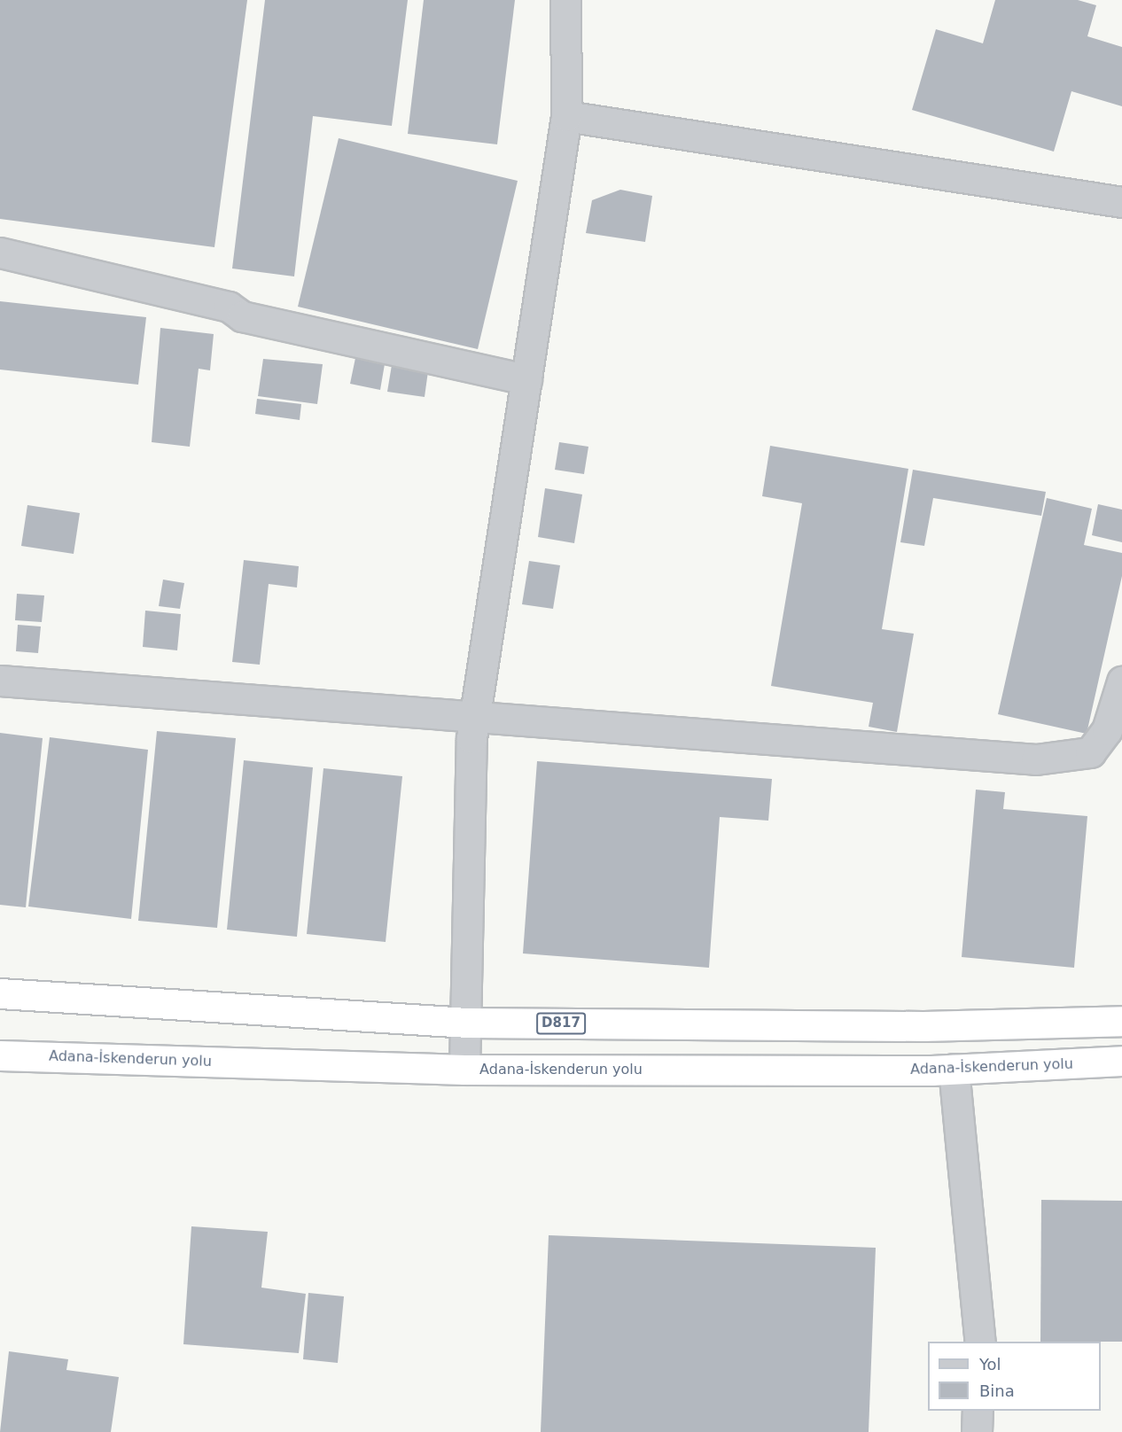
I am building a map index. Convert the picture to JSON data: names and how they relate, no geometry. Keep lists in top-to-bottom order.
{
  "streets": {
    "highway": ["D817", "Adana-İskenderun yolu"]
  },
  "legend": ["Yol", "Bina"]
}
